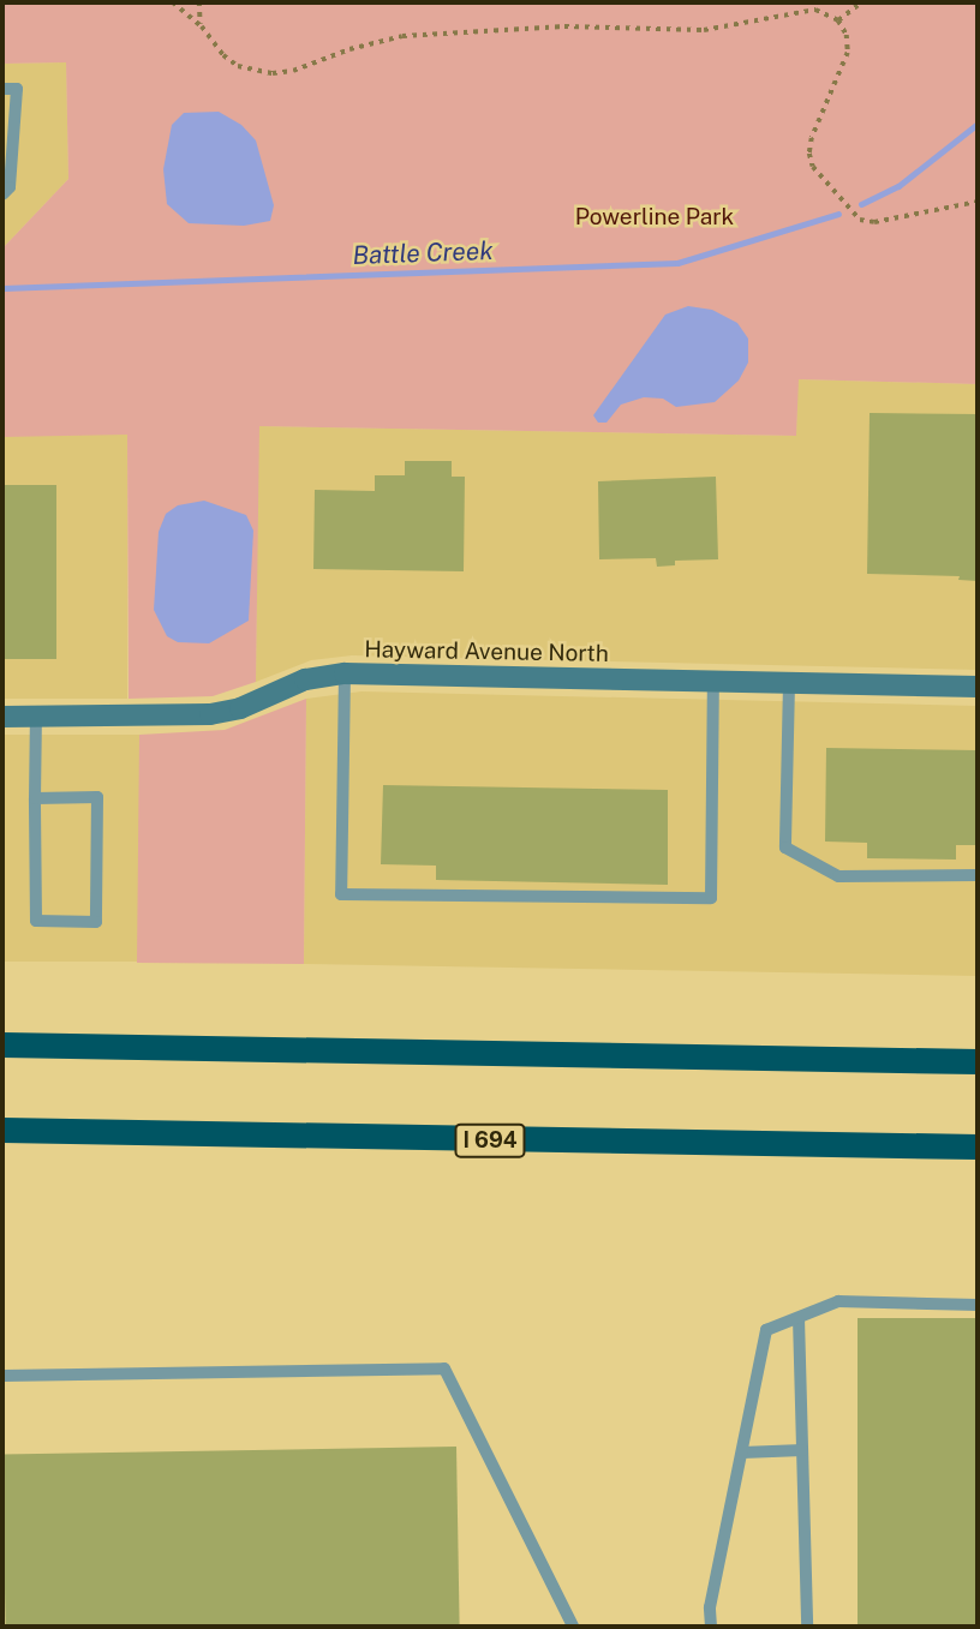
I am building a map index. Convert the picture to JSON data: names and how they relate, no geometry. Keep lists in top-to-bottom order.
{
  "streets": {
    "highway": ["I 694"],
    "street": ["Hayward Avenue North"]
  },
  "water": ["Battle Creek"],
  "parks": ["Powerline Park"]
}
